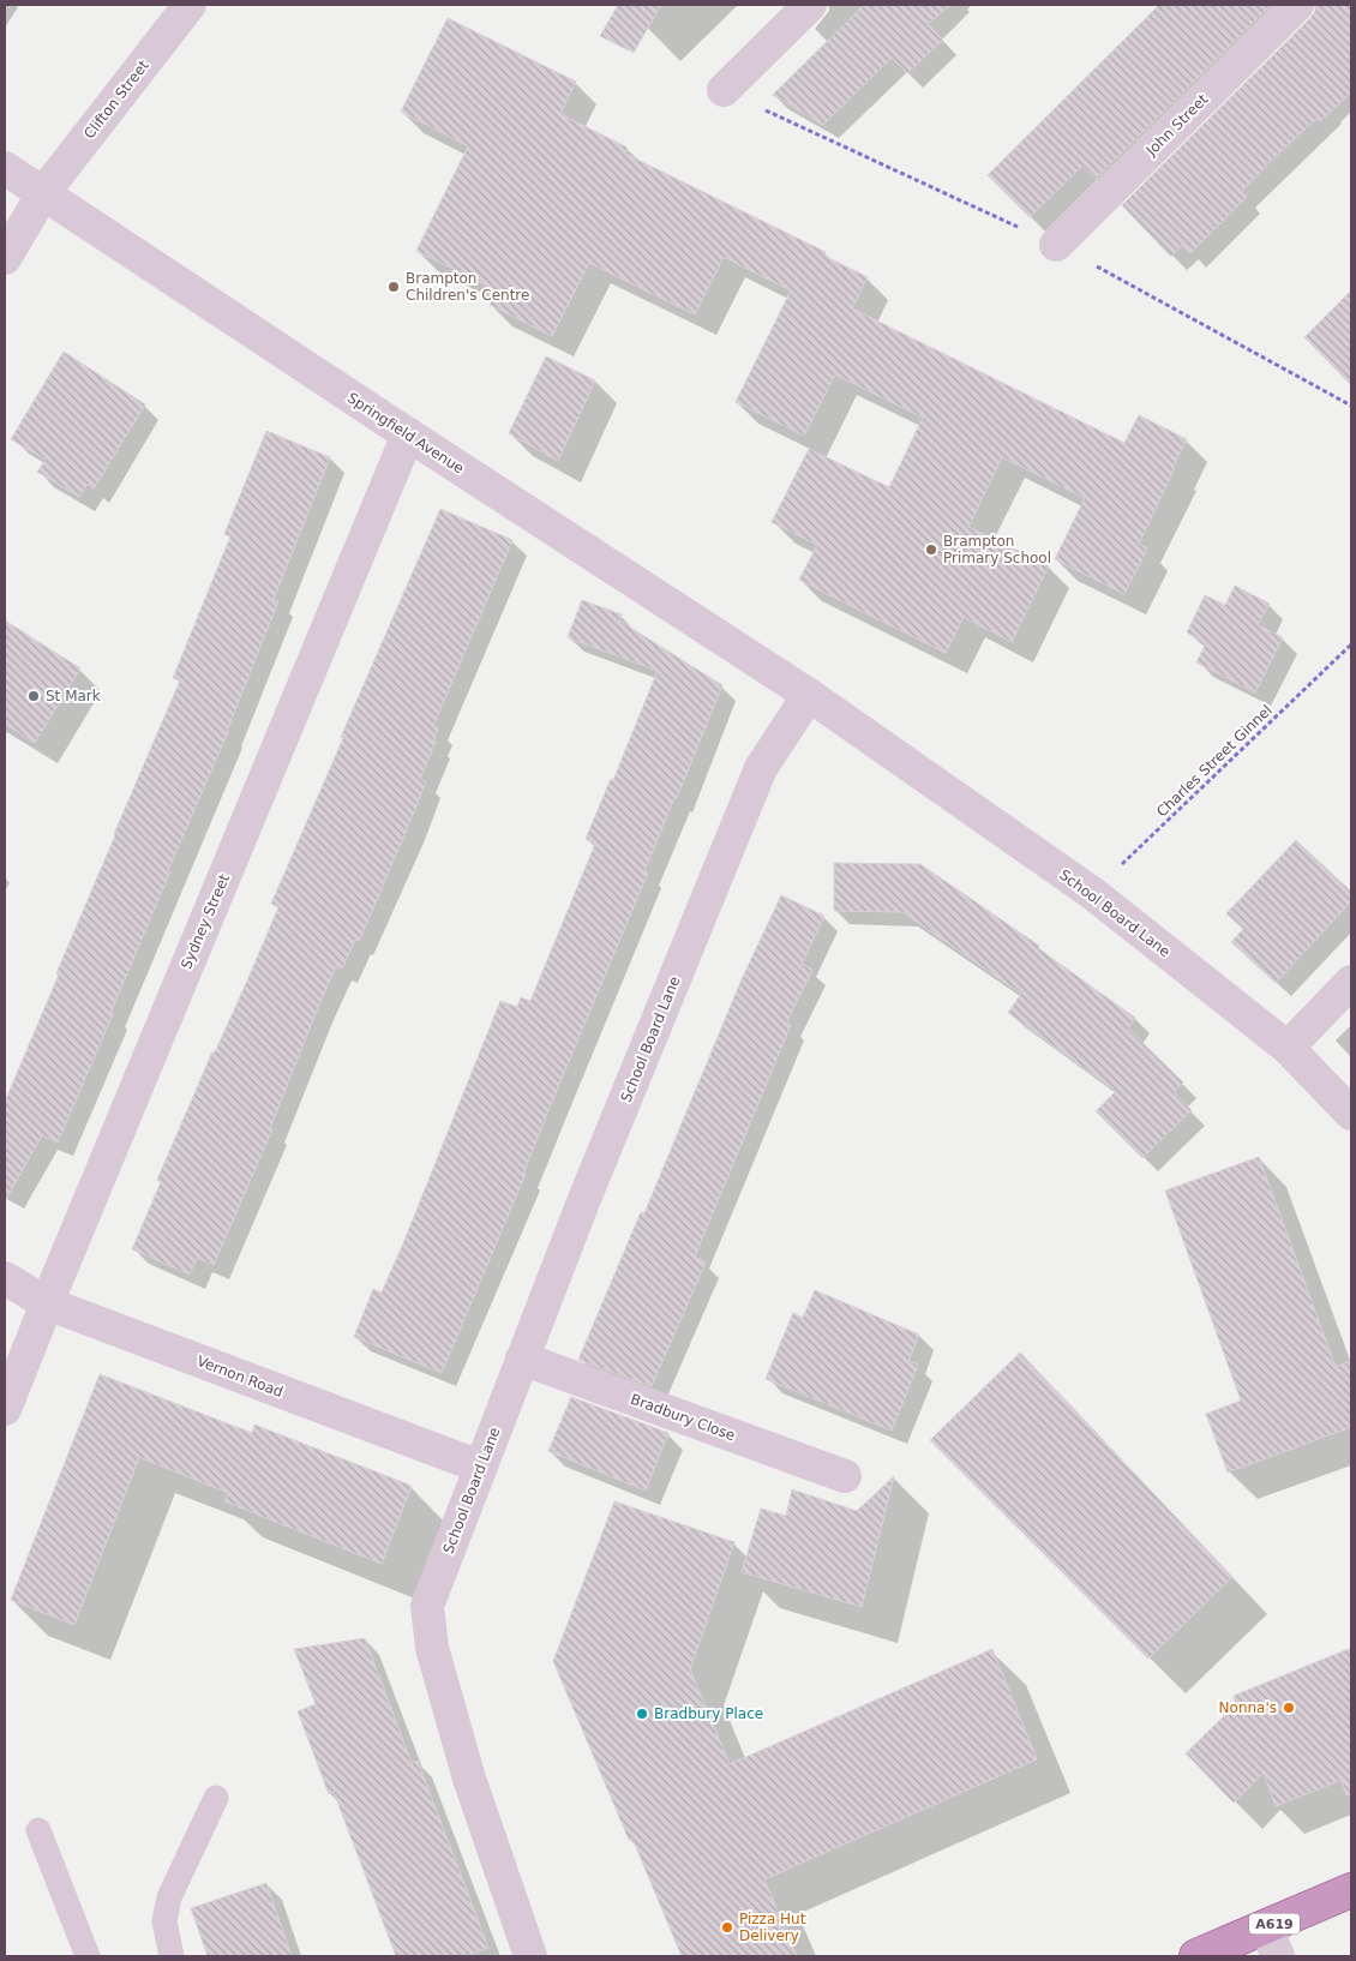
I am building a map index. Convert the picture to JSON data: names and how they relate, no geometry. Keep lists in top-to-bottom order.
{
  "streets": {
    "highway": ["A619"],
    "street": [
      "Clifton Street",
      "John Street",
      "Springfield Avenue",
      "School Board Lane",
      "Sydney Street",
      "Vernon Road",
      "Bradbury Close"
    ],
    "path": ["Charles Street Ginnel"]
  },
  "crossings": [
    ["Clifton Street", "Springfield Avenue"],
    ["Springfield Avenue", "School Board Lane"],
    ["Springfield Avenue", "Sydney Street"],
    ["Charles Street Ginnel", "School Board Lane"],
    ["School Board Lane", "Vernon Road"],
    ["School Board Lane", "Bradbury Close"],
    ["Sydney Street", "Vernon Road"]
  ],
  "places": [
    "Brampton Children's Centre",
    "Brampton Primary School",
    "St Mark",
    "Nonna's",
    "Bradbury Place",
    "Pizza Hut Delivery"
  ]
}
